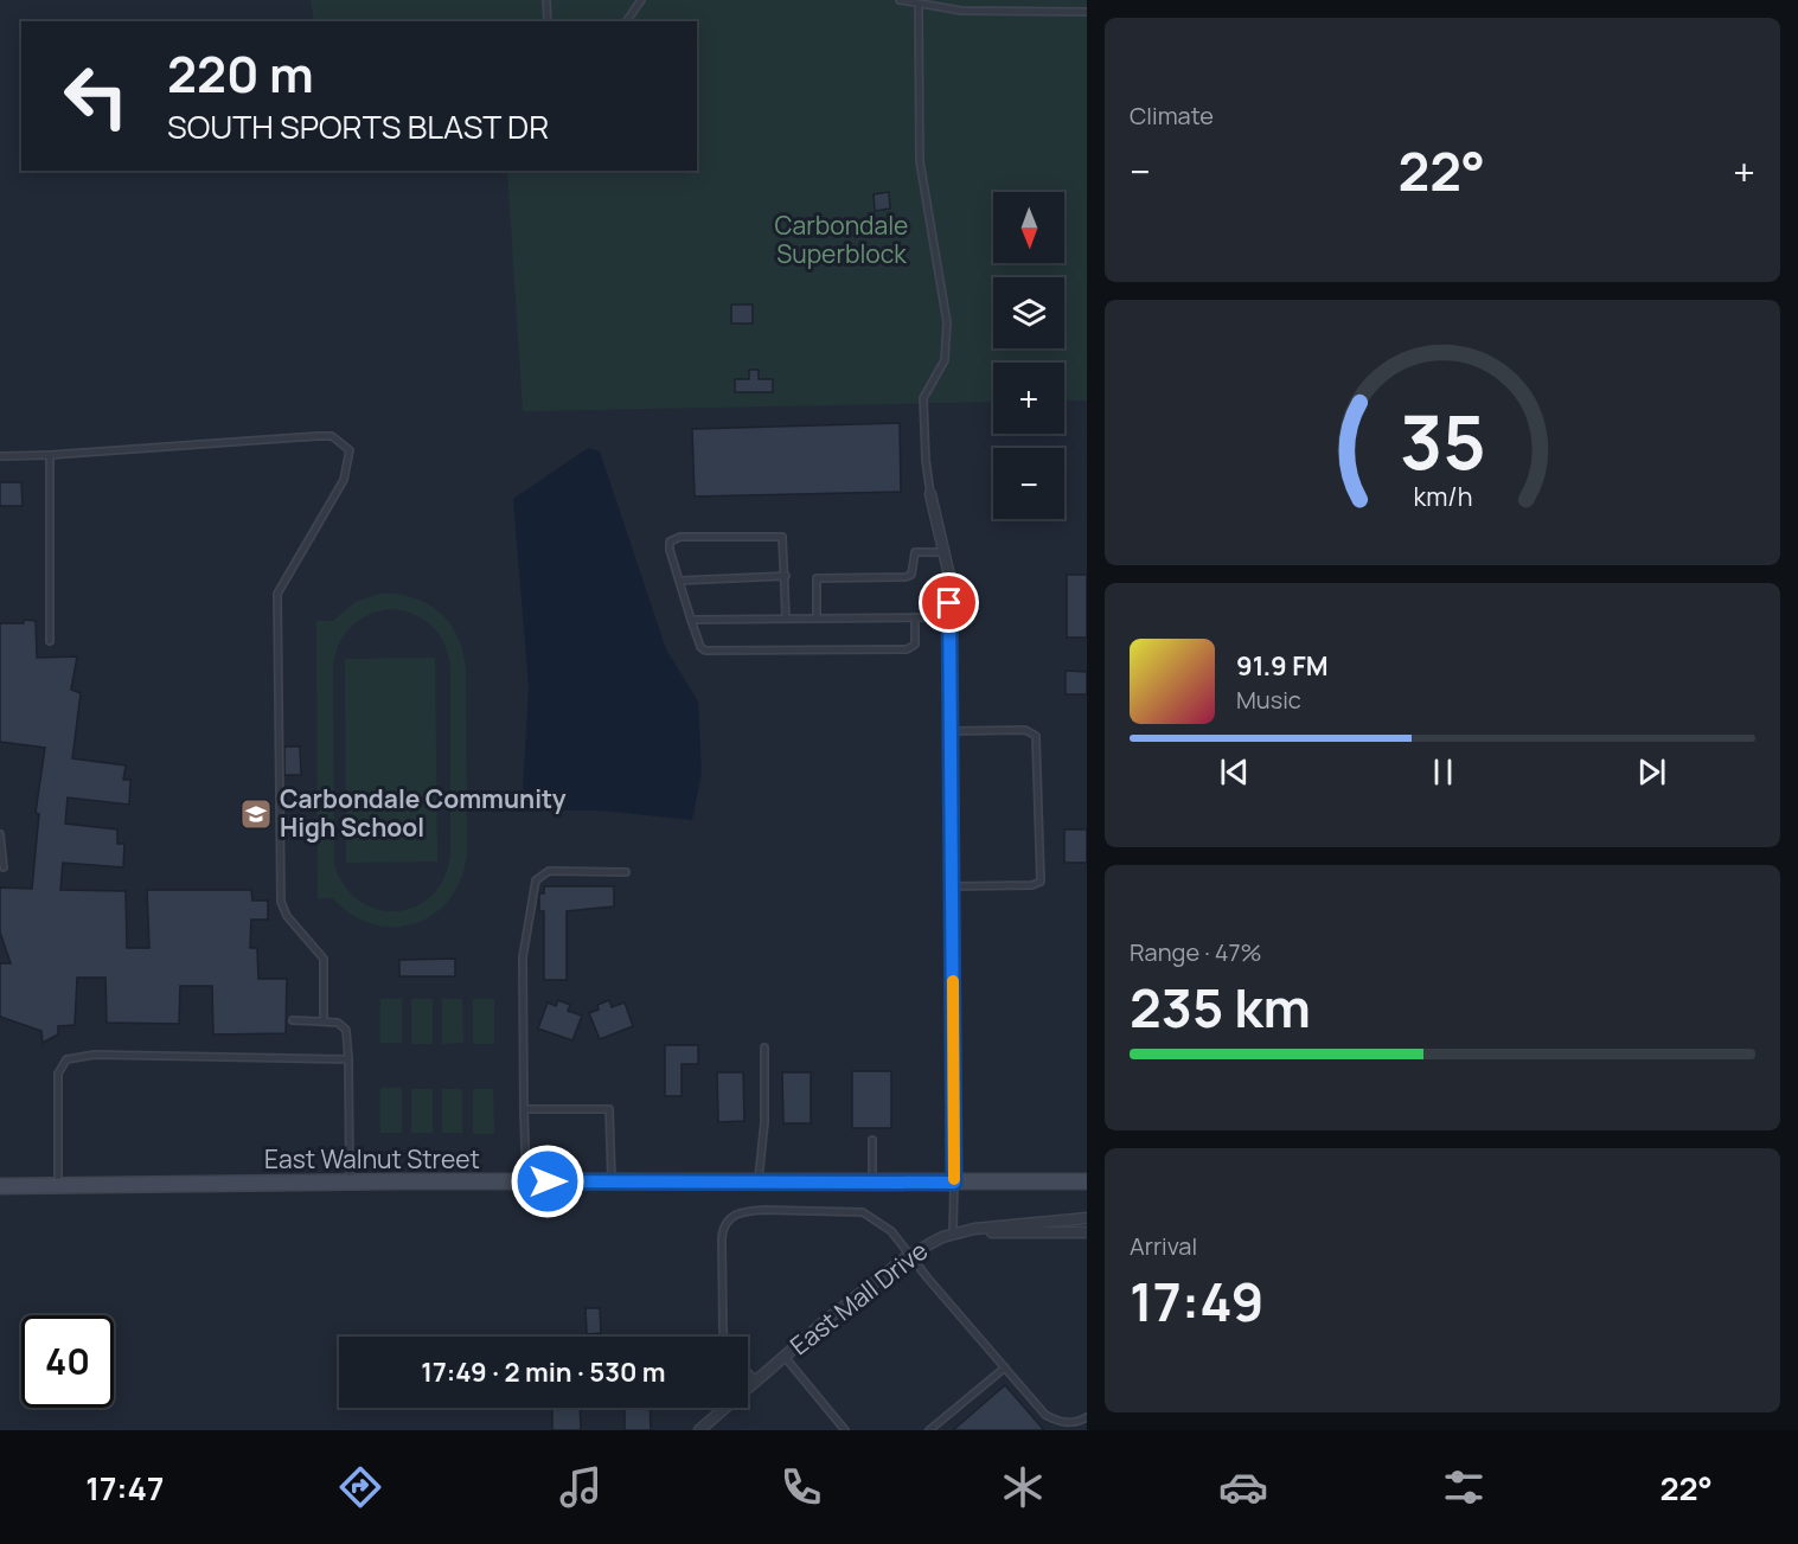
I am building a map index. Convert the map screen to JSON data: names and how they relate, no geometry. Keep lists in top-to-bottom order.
{
  "streets": {
    "street": ["East Walnut Street", "East Mall Drive"]
  },
  "parks": ["Carbondale Superblock"],
  "places": {
    "school or university": ["Carbondale Community High School"]
  },
  "north": "bottom",
  "page": {
    "tile": [
      "Climate",
      ["Range · 47%", "235 km"],
      ["Arrival", "17:49"]
    ],
    "turn": ["220 m", "SOUTH SPORTS BLAST DR"],
    "heat": ["−", "22°", "+"],
    "map_buttons": ["+", "−"],
    "song": ["91.9 FM", "Music"],
    "limit": "40",
    "trip": "17:49 · 2 min · 530 m",
    "tabs": ["17:47", "22°"],
    "gauge": ["35", "km/h"]
  }
}
